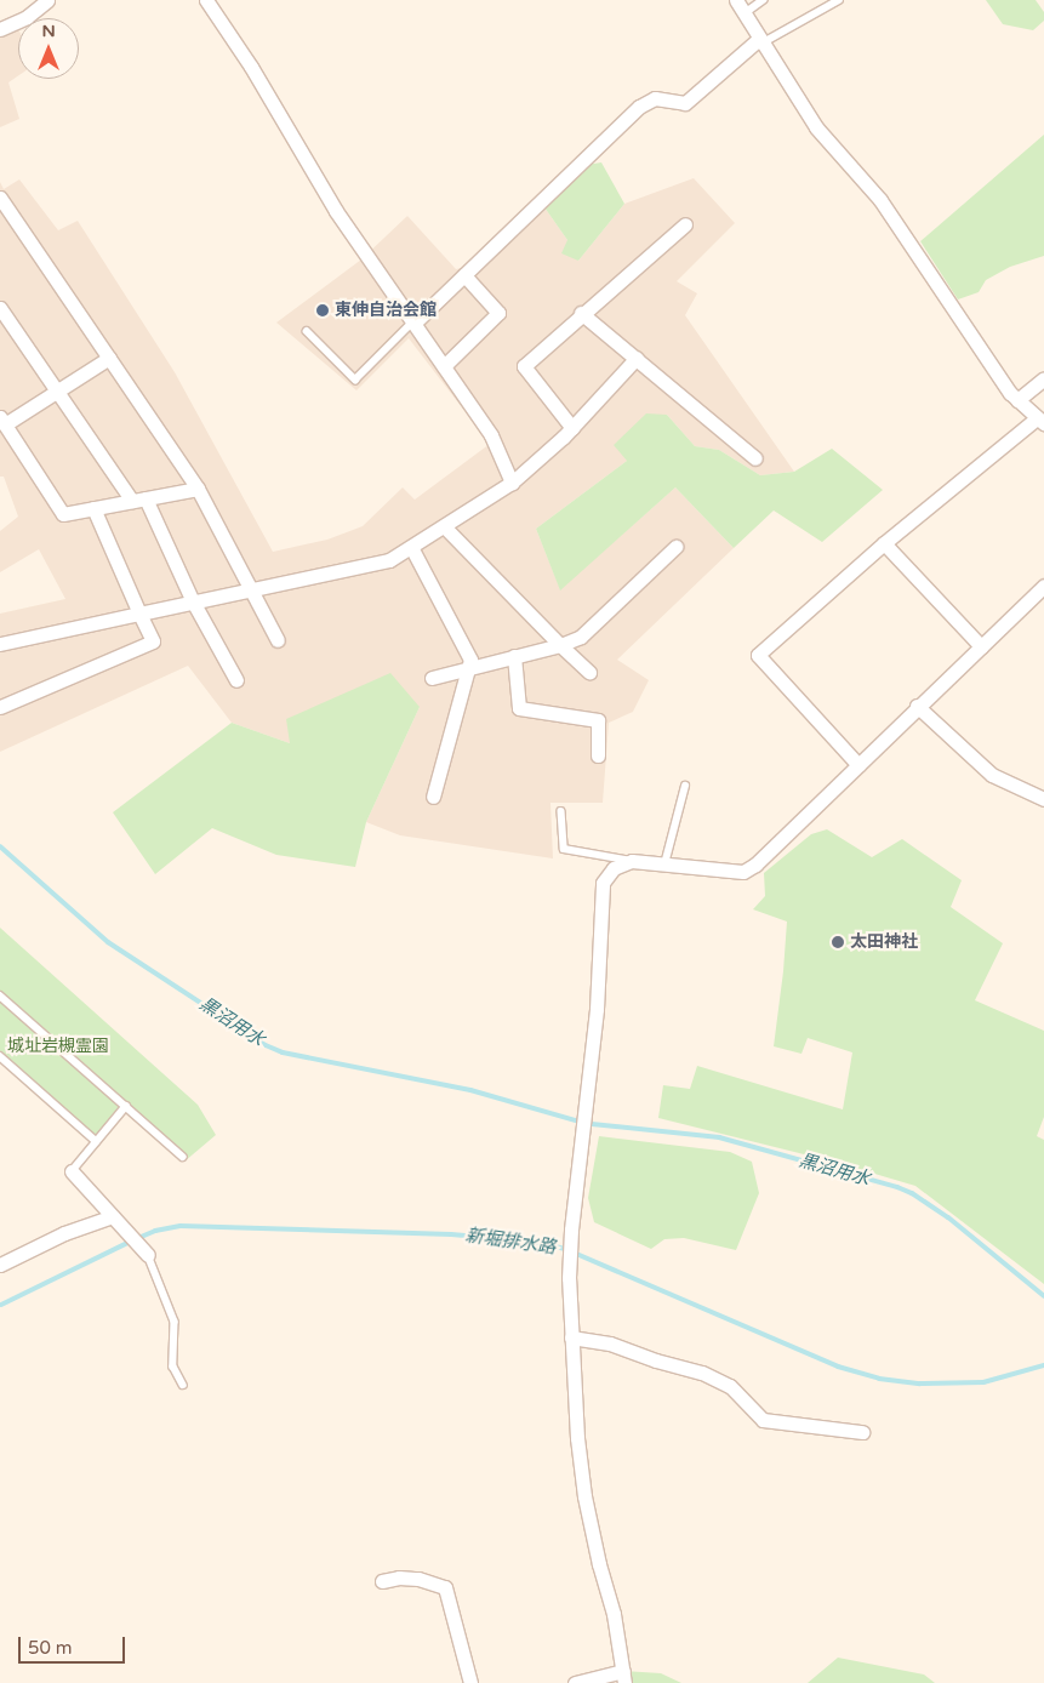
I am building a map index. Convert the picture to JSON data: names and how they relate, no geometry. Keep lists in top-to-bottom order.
{
  "water": ["黒沼用水", "新堀排水路"],
  "parks": ["城址岩槻霊園"],
  "places": ["東伸自治会館", "太田神社"],
  "scale_bar": "50 m",
  "north": "top"
}
